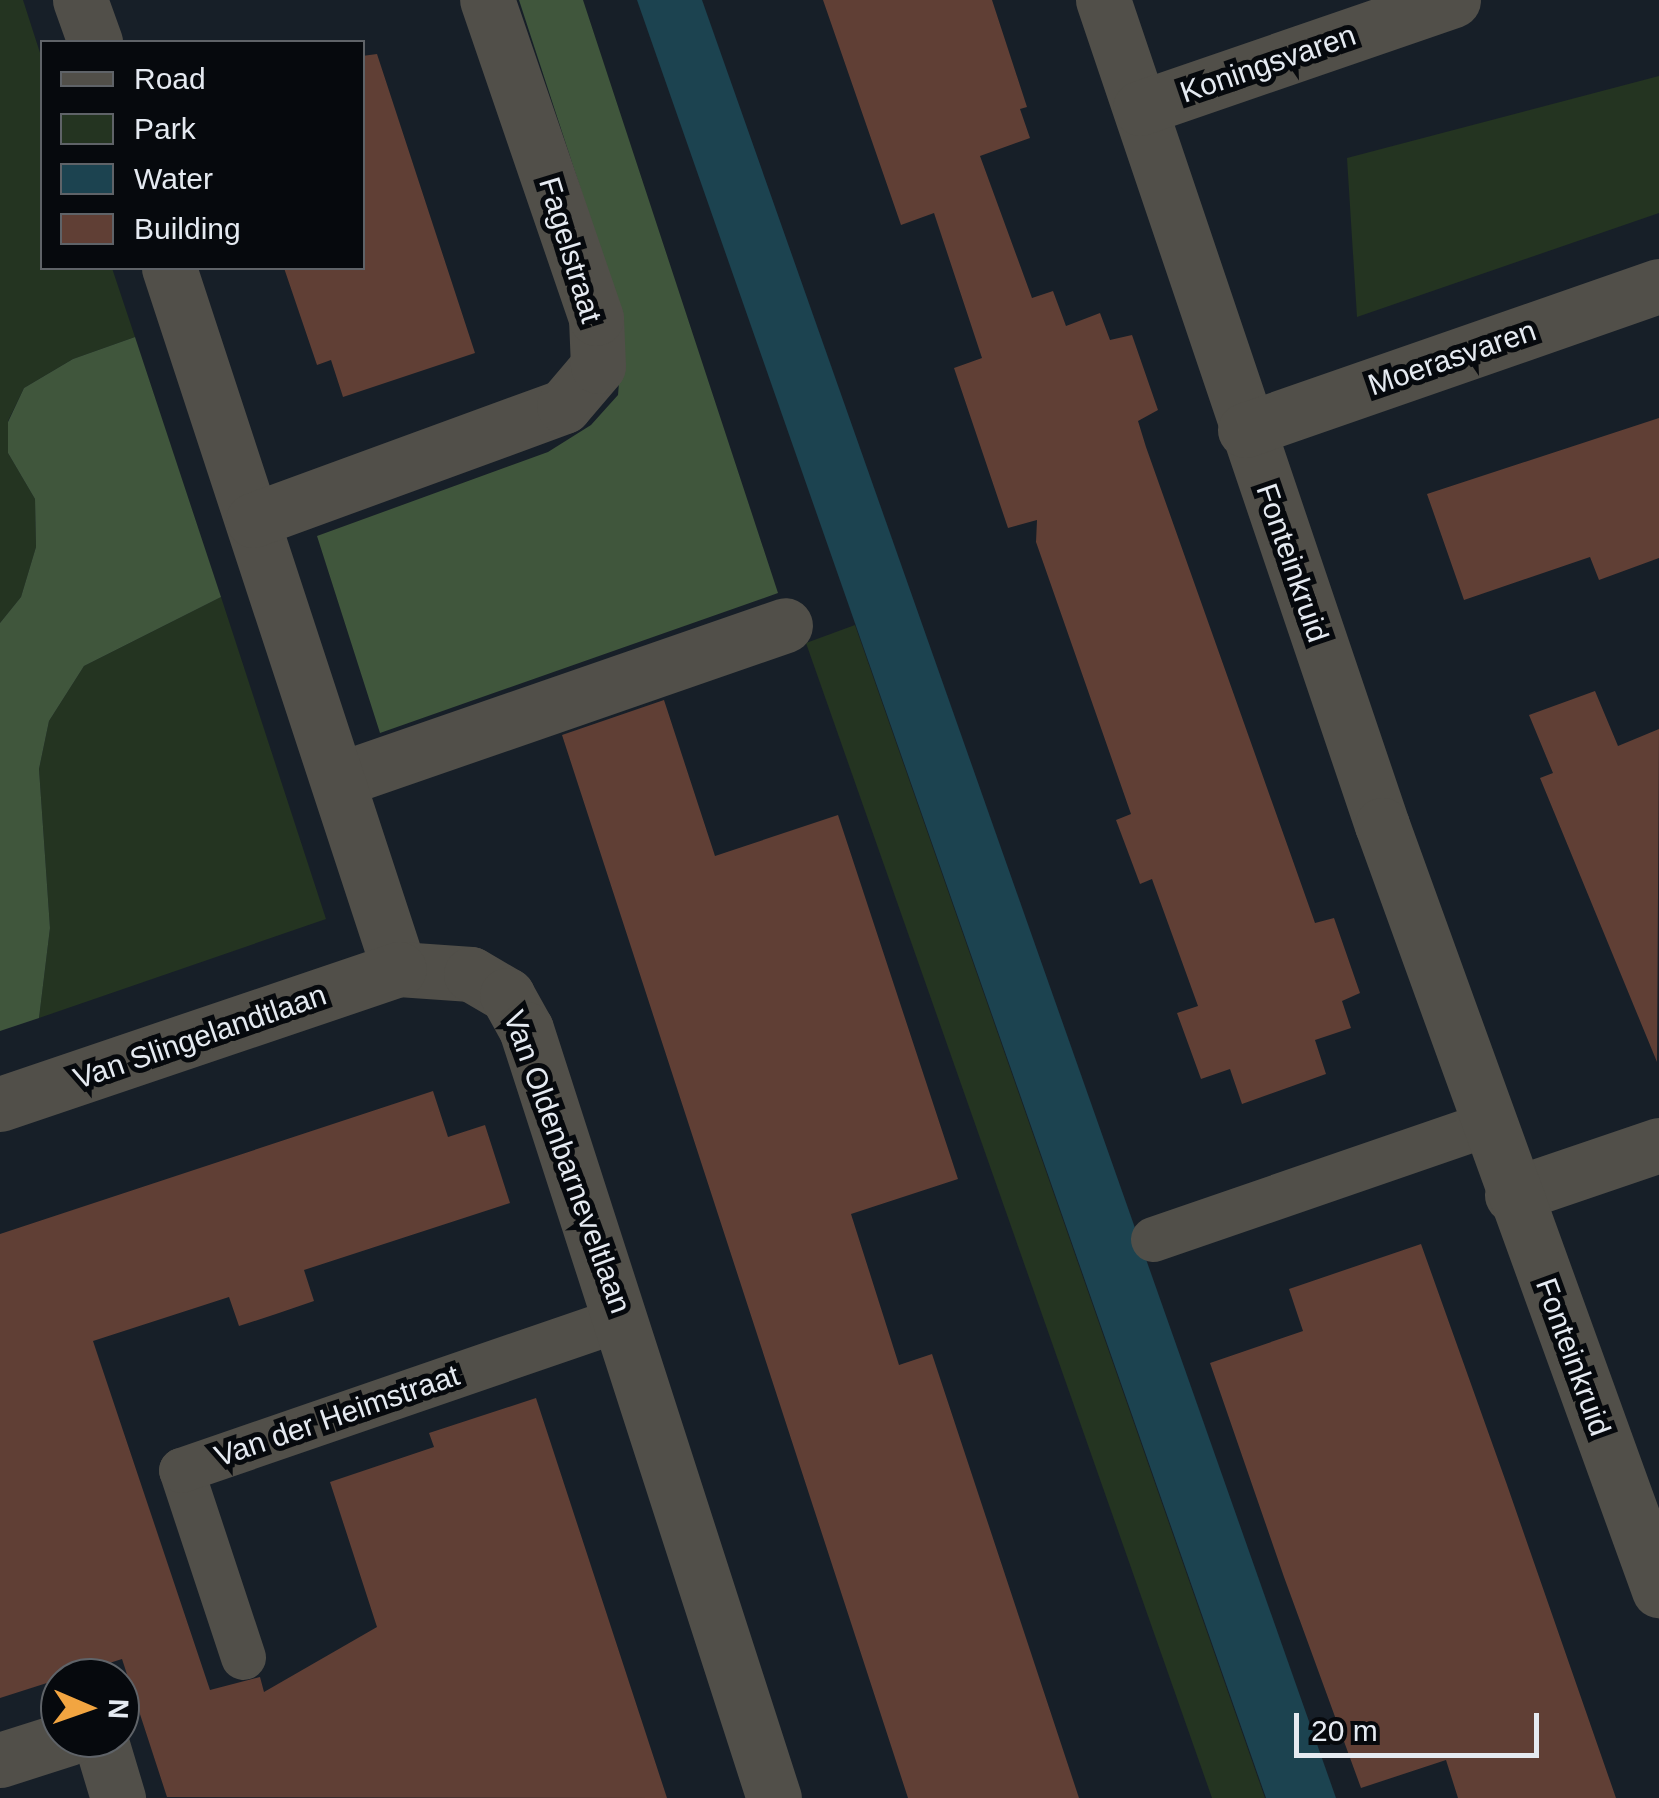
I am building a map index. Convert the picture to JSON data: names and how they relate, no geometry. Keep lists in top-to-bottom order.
{
  "streets": {
    "street": [
      "Koningsvaren",
      "Fagelstraat",
      "Moerasvaren",
      "Fonteinkruid",
      "Van Slingelandtlaan",
      "Van Oldenbarneveltlaan"
    ],
    "lane": ["Van der Heimstraat"]
  },
  "crossings": [
    ["Koningsvaren", "Fonteinkruid"],
    ["Moerasvaren", "Fonteinkruid"],
    ["Van Slingelandtlaan", "Van Oldenbarneveltlaan"],
    ["Van Oldenbarneveltlaan", "Van der Heimstraat"]
  ],
  "legend": [
    "Road",
    "Park",
    "Water",
    "Building"
  ],
  "scale_bar": "20 m",
  "north": "right"
}
